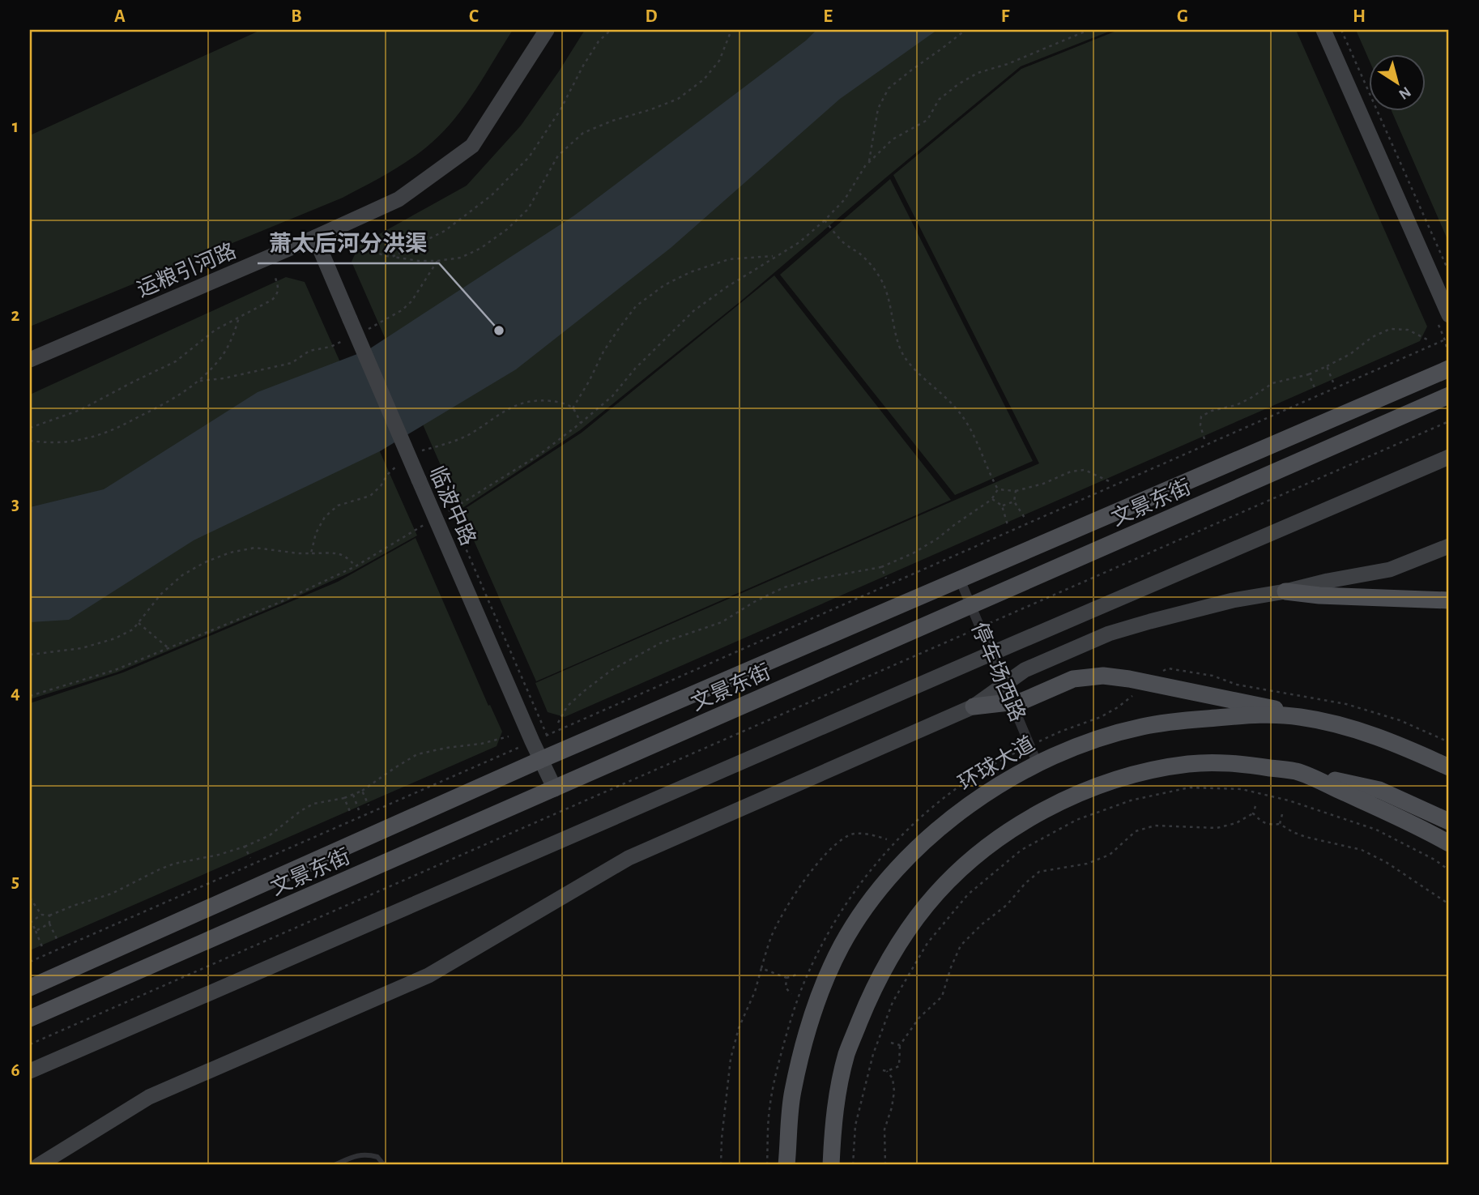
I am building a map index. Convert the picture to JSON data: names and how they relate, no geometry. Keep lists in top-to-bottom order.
{
  "streets": {
    "main road": ["文景东街", "环球大道"],
    "street": ["运粮引河路", "临波中路", "停车场西路"]
  },
  "crossings": [
    ["运粮引河路", "临波中路"],
    ["文景东街", "临波中路"],
    ["文景东街", "停车场西路"],
    ["停车场西路", "环球大道"]
  ],
  "places": ["萧太后河分洪渠"],
  "north": "bottom right",
  "grid": {
    "columns": [
      "A",
      "B",
      "C",
      "D",
      "E",
      "F",
      "G",
      "H"
    ],
    "rows": [
      "1",
      "2",
      "3",
      "4",
      "5",
      "6"
    ]
  }
}
